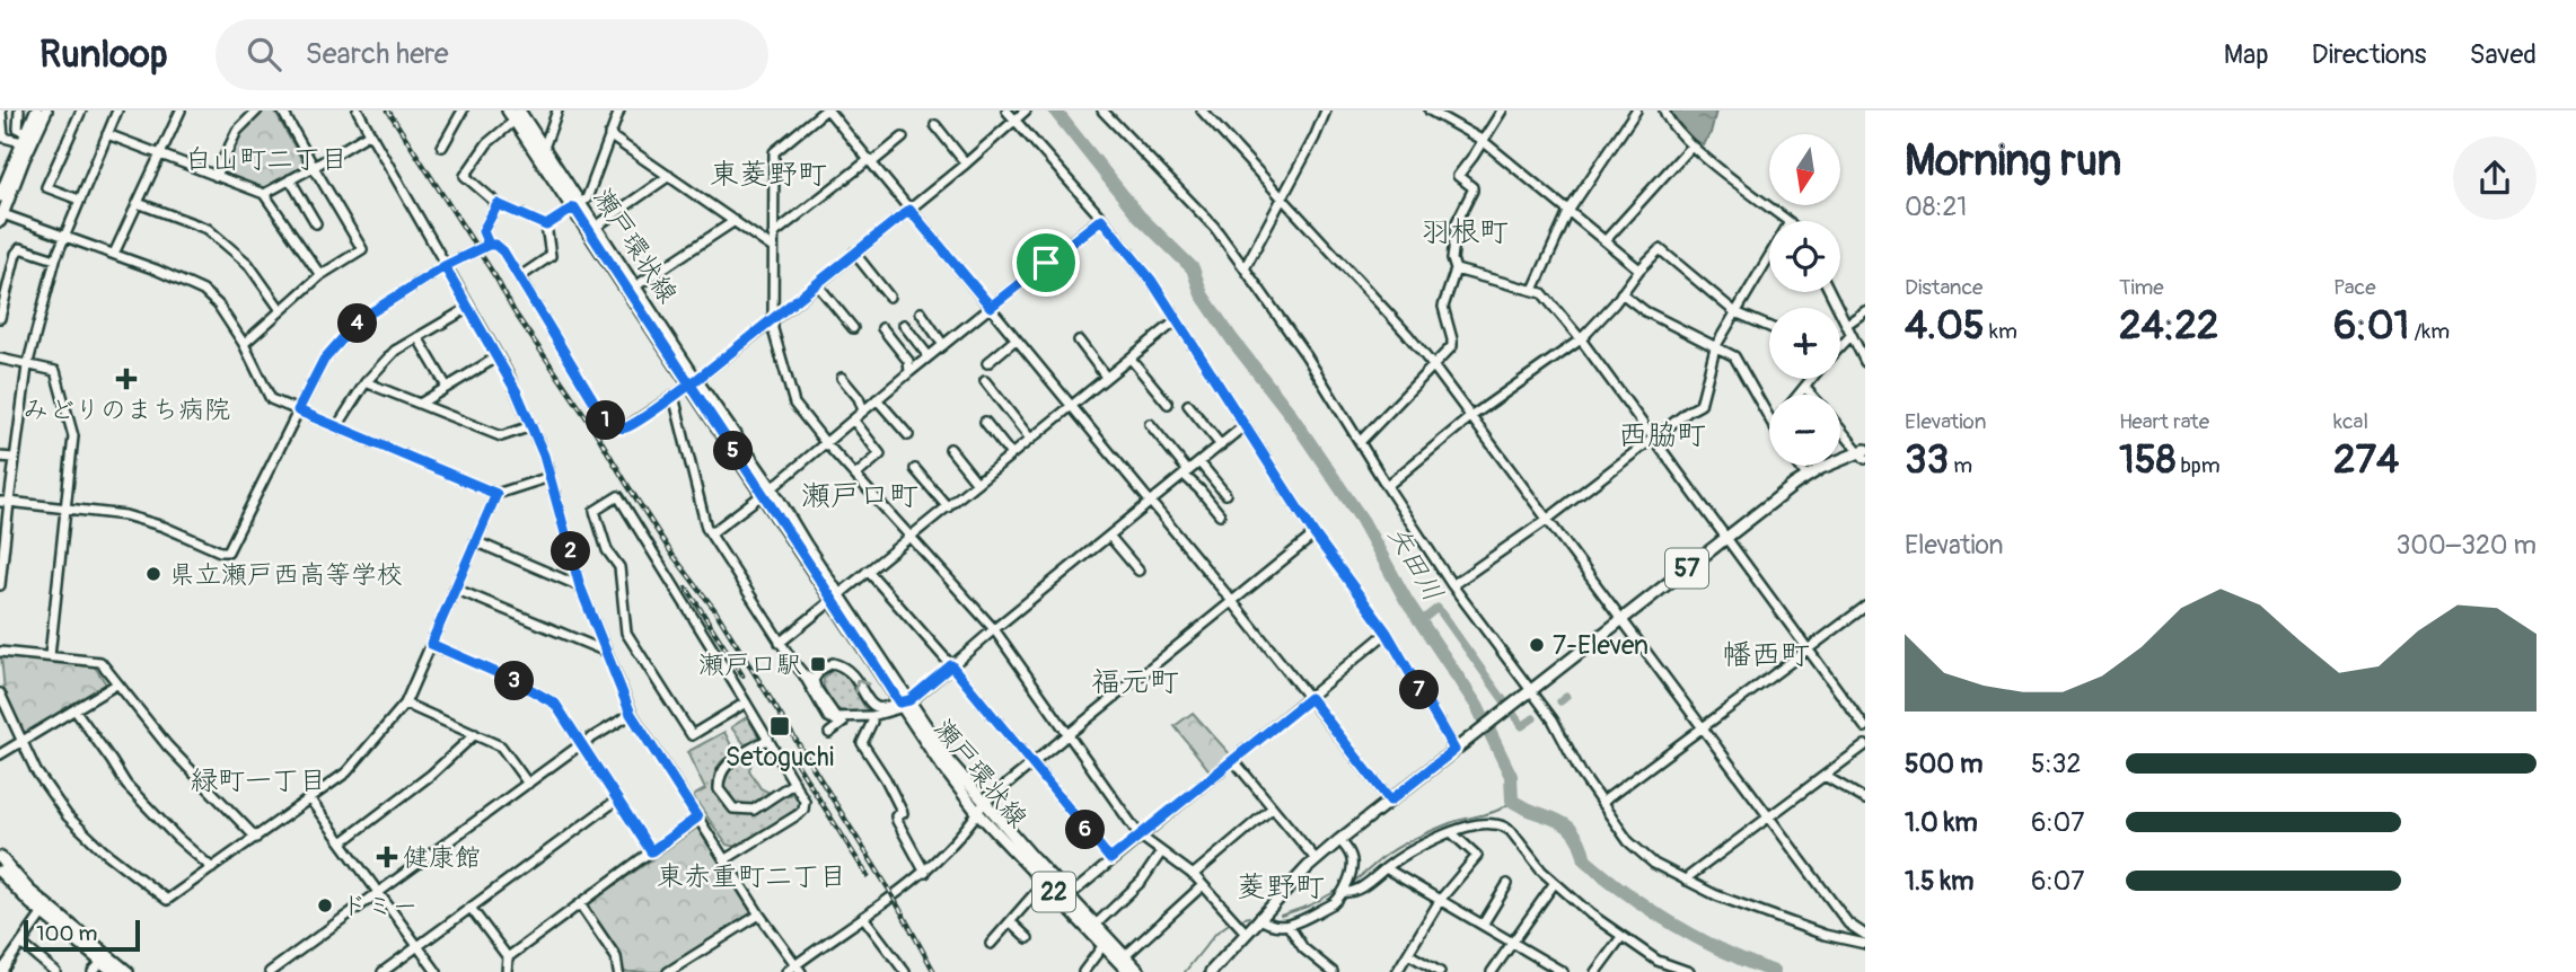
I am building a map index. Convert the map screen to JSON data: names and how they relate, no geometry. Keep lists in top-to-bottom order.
{
  "streets": {
    "main road": ["瀬戸環状線", "57", "22"]
  },
  "districts": [
    "白山町二丁目",
    "東菱野町",
    "羽根町",
    "西脇町",
    "瀬戸口町",
    "幡西町",
    "福元町",
    "緑町一丁目",
    "東赤重町二丁目",
    "菱野町"
  ],
  "water": ["矢田川"],
  "places": {
    "health": ["みどりのまち病院", "健康館"],
    "other": ["県立瀬戸西高等学校", "7-Eleven", "ドミー"],
    "transit": ["瀬戸口駅", "Setoguchi"]
  },
  "scale_bar": "100 m",
  "north": "bottom",
  "page": {
    "header": "Runloop",
    "search": "Search here",
    "nav": ["Map", "Directions", "Saved"],
    "heading": ["Morning run", "08:21"],
    "map_buttons": ["+", "−"],
    "stats": [
      ["Distance", "4.05 km"],
      ["Time", "24:22"],
      ["Pace", "6:01 /km"],
      ["Elevation", "33 m"],
      ["Heart rate", "158 bpm"],
      ["kcal", "274"]
    ],
    "pins": [
      "4",
      "1",
      "5",
      "2",
      "3",
      "7",
      "6"
    ],
    "chart": ["Elevation", "300–320 m"],
    "list": [
      {
        "name": "500 m",
        "note": "5:32"
      },
      {
        "name": "1.0 km",
        "note": "6:07"
      },
      {
        "name": "1.5 km",
        "note": "6:07"
      }
    ],
    "scale": "100 m"
  }
}
